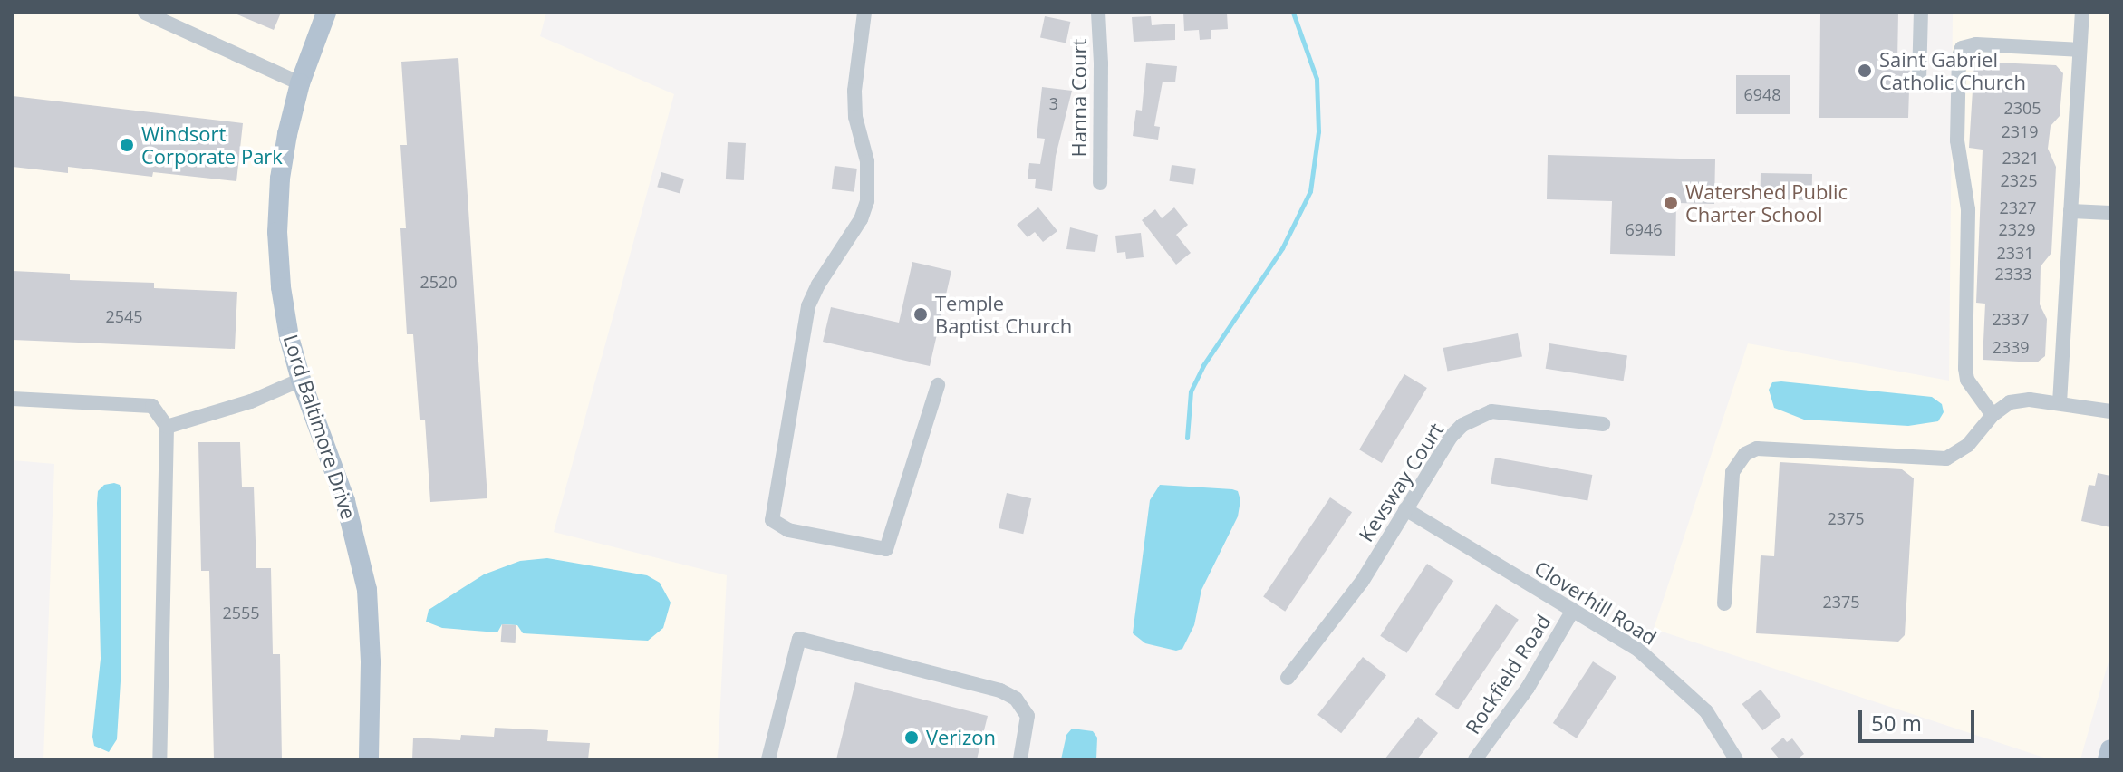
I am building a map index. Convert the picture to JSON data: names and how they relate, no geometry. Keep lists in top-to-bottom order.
{
  "streets": {
    "main road": ["Lord Baltimore Drive"],
    "street": [
      "Hanna Court",
      "Kevsway Court",
      "Cloverhill Road",
      "Rockfield Road"
    ]
  },
  "crossings": [
    ["Kevsway Court", "Cloverhill Road"],
    ["Cloverhill Road", "Rockfield Road"]
  ],
  "places": [
    "Saint Gabriel Catholic Church",
    "Windsort Corporate Park",
    "Watershed Public Charter School",
    "Temple Baptist Church",
    "Verizon"
  ],
  "house_numbers": [
    "6948",
    "3",
    "2305",
    "2319",
    "2321",
    "2325",
    "2327",
    "6946",
    "2329",
    "2331",
    "2333",
    "2520",
    "2545",
    "2337",
    "2339",
    "2375",
    "2375",
    "2555"
  ],
  "scale_bar": "50 m"
}
